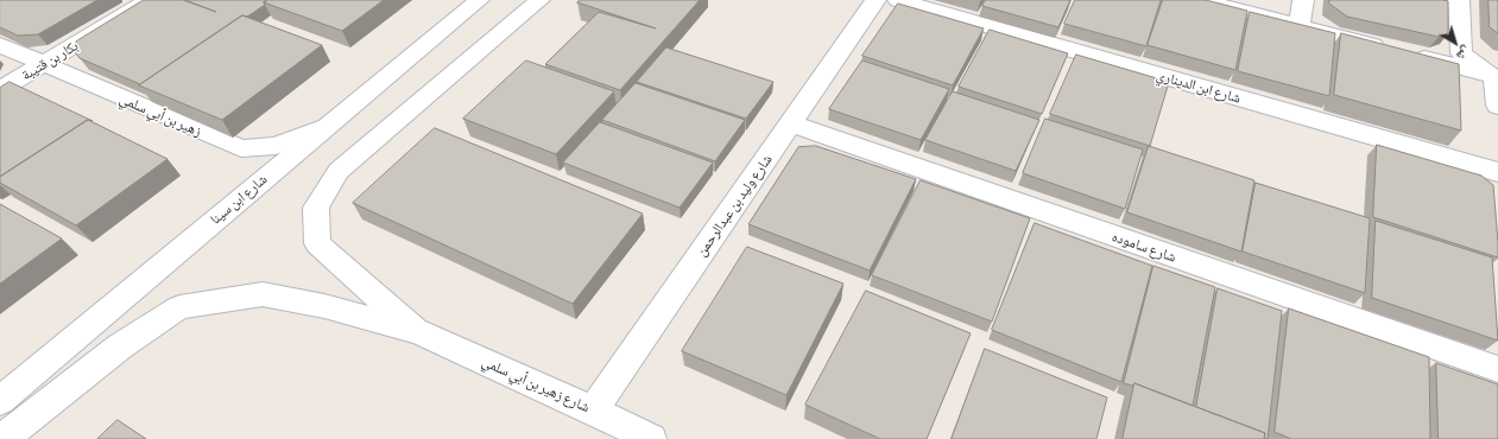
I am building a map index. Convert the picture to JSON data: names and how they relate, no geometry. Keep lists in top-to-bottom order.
{
  "streets": {
    "street": [
      "بكار بن قتيبة",
      "شارع ابن الديناري",
      "زهير بن أبي سلمي",
      "شارع ابن سينا",
      "شارع وليد بن عبدالرحمن",
      "شارع ساموده",
      "شارع زهير بن أبي سلمي"
    ]
  },
  "crossings": [
    ["بكار بن قتيبة", "زهير بن أبي سلمي"],
    ["زهير بن أبي سلمي", "شارع ابن سينا"],
    ["شارع وليد بن عبدالرحمن", "شارع ساموده"],
    ["شارع وليد بن عبدالرحمن", "شارع زهير بن أبي سلمي"]
  ],
  "north": "bottom right"
}
